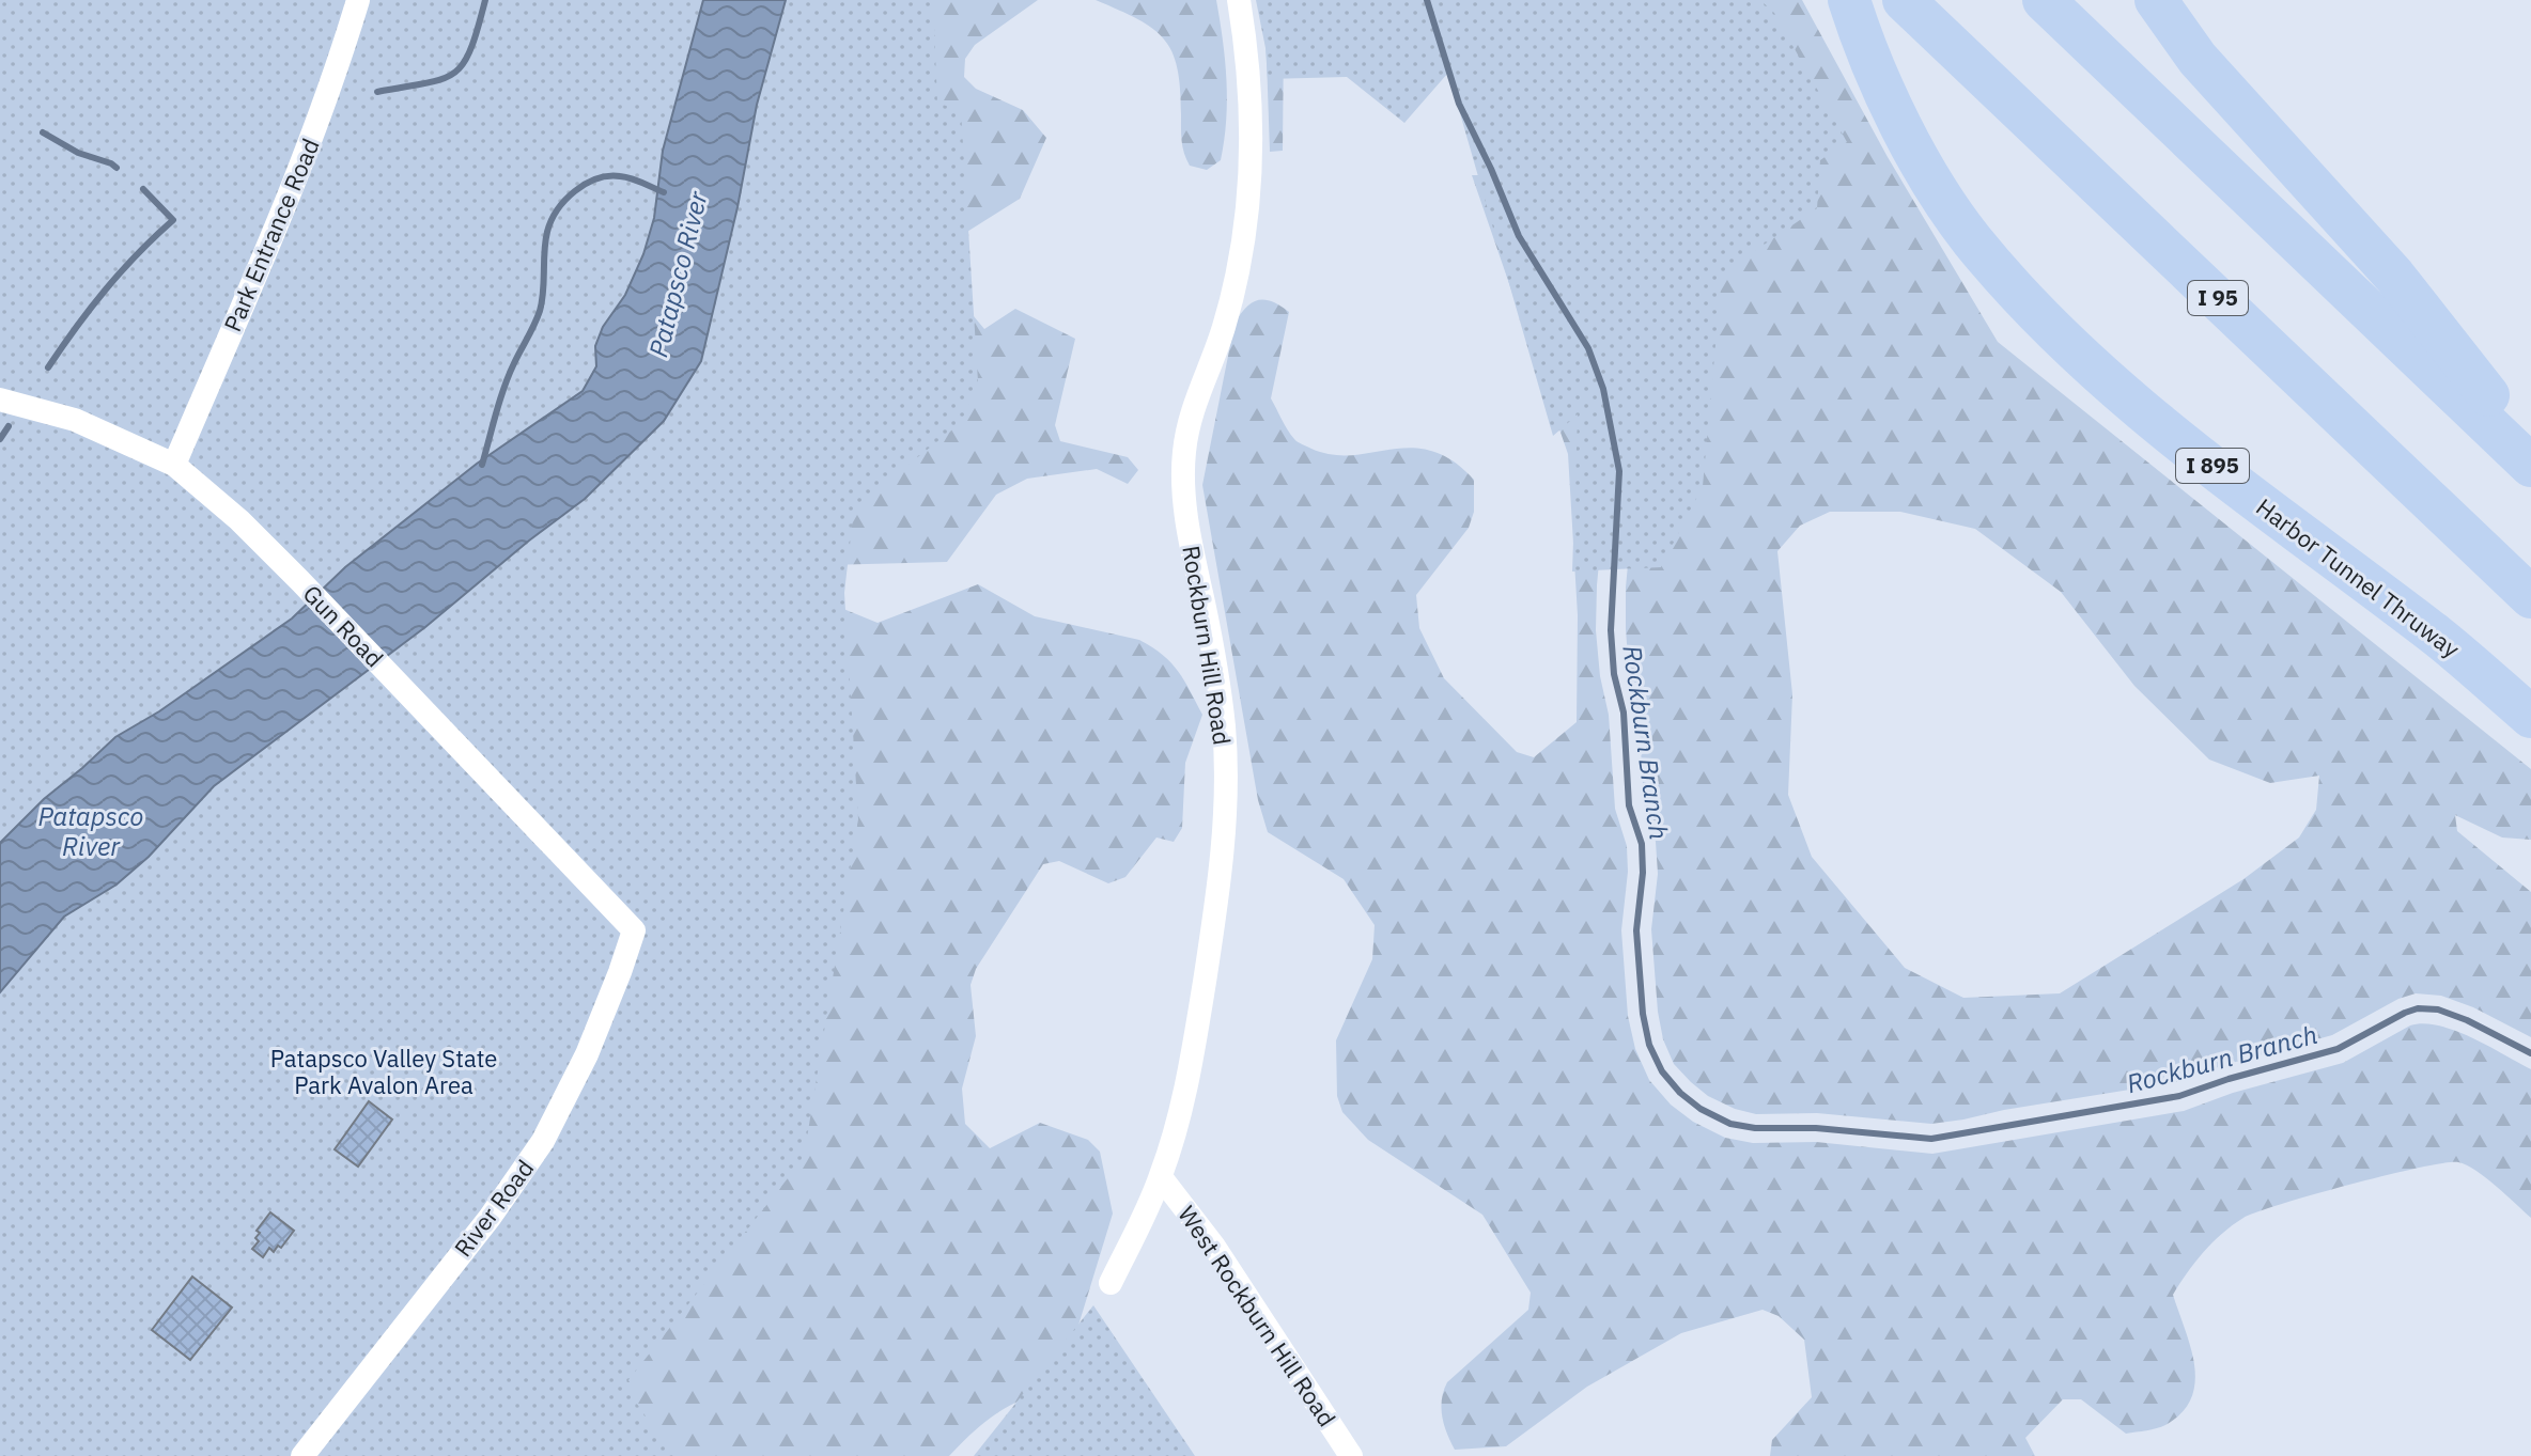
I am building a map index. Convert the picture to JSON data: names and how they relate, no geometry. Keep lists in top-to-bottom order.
{
  "streets": {
    "highway": ["I 95", "I 895", "Harbor Tunnel Thruway"],
    "street": [
      "Park Entrance Road",
      "Gun Road",
      "Rockburn Hill Road",
      "River Road",
      "West Rockburn Hill Road"
    ]
  },
  "crossings": [
    ["Park Entrance Road", "Gun Road"],
    ["Gun Road", "River Road"],
    ["Rockburn Hill Road", "West Rockburn Hill Road"]
  ],
  "water": ["Patapsco River", "Rockburn Branch"],
  "parks": ["Patapsco Valley State Park Avalon Area"]
}
